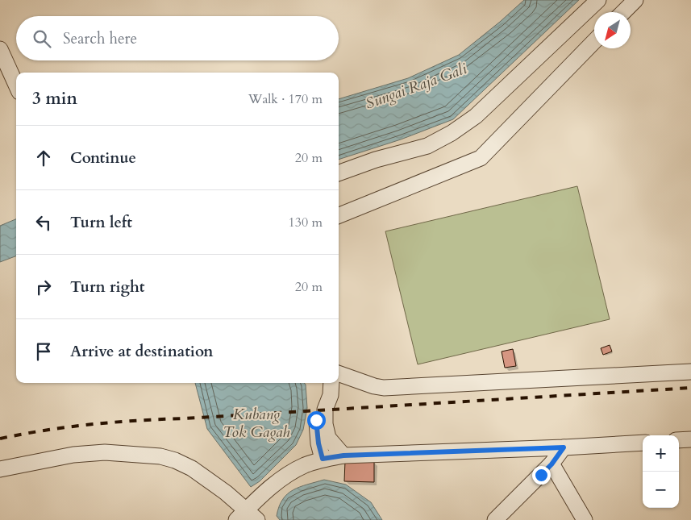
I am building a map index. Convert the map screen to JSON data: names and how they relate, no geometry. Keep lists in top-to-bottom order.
{
  "water": ["Sungai Raja Gali", "Kubang Tok Gagah"],
  "north": "bottom left",
  "page": {
    "search": "Search here",
    "heading": ["3 min", "Walk · 170 m"],
    "list": [
      ["Continue", "20 m"],
      ["Turn left", "130 m"],
      ["Turn right", "20 m"],
      "Arrive at destination"
    ],
    "map_buttons": ["+", "−"]
  }
}
